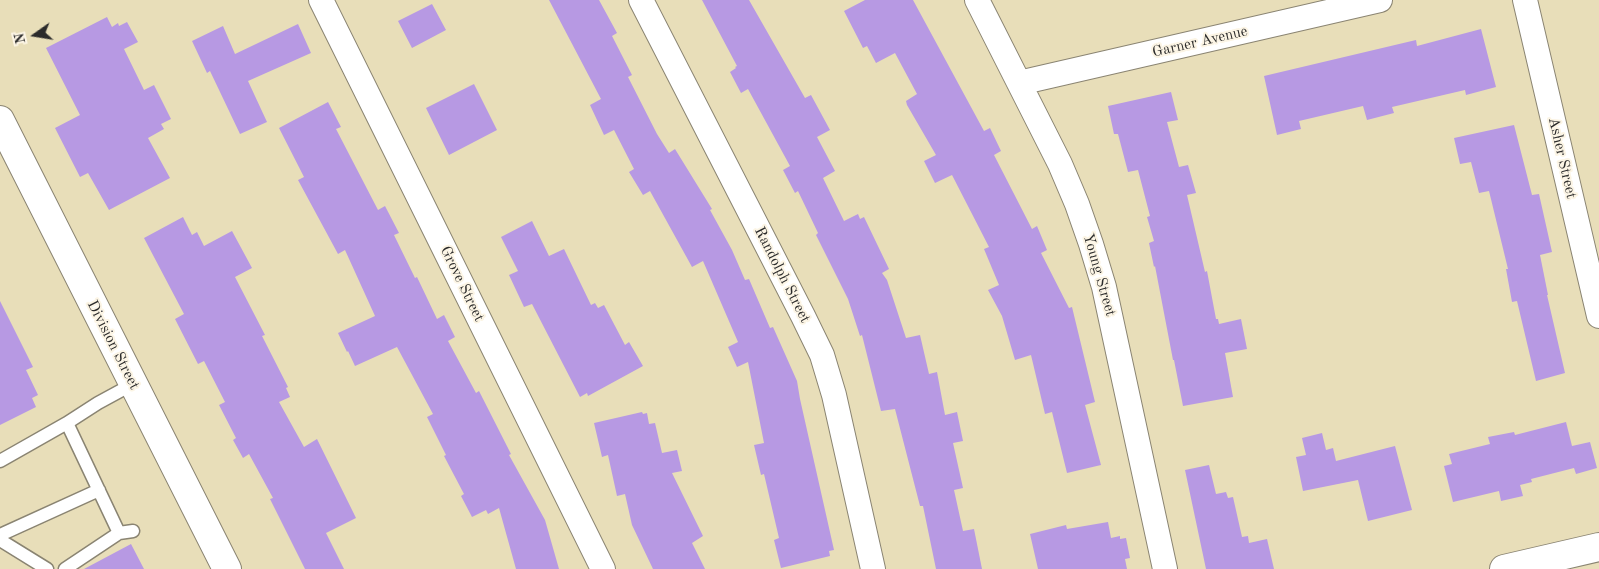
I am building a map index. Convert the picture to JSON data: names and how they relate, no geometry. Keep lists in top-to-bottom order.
{
  "streets": {
    "main road": ["Division Street"],
    "street": [
      "Garner Avenue",
      "Asher Street",
      "Randolph Street",
      "Young Street",
      "Grove Street"
    ]
  },
  "crossings": [
    ["Garner Avenue", "Young Street"]
  ],
  "north": "left"
}
